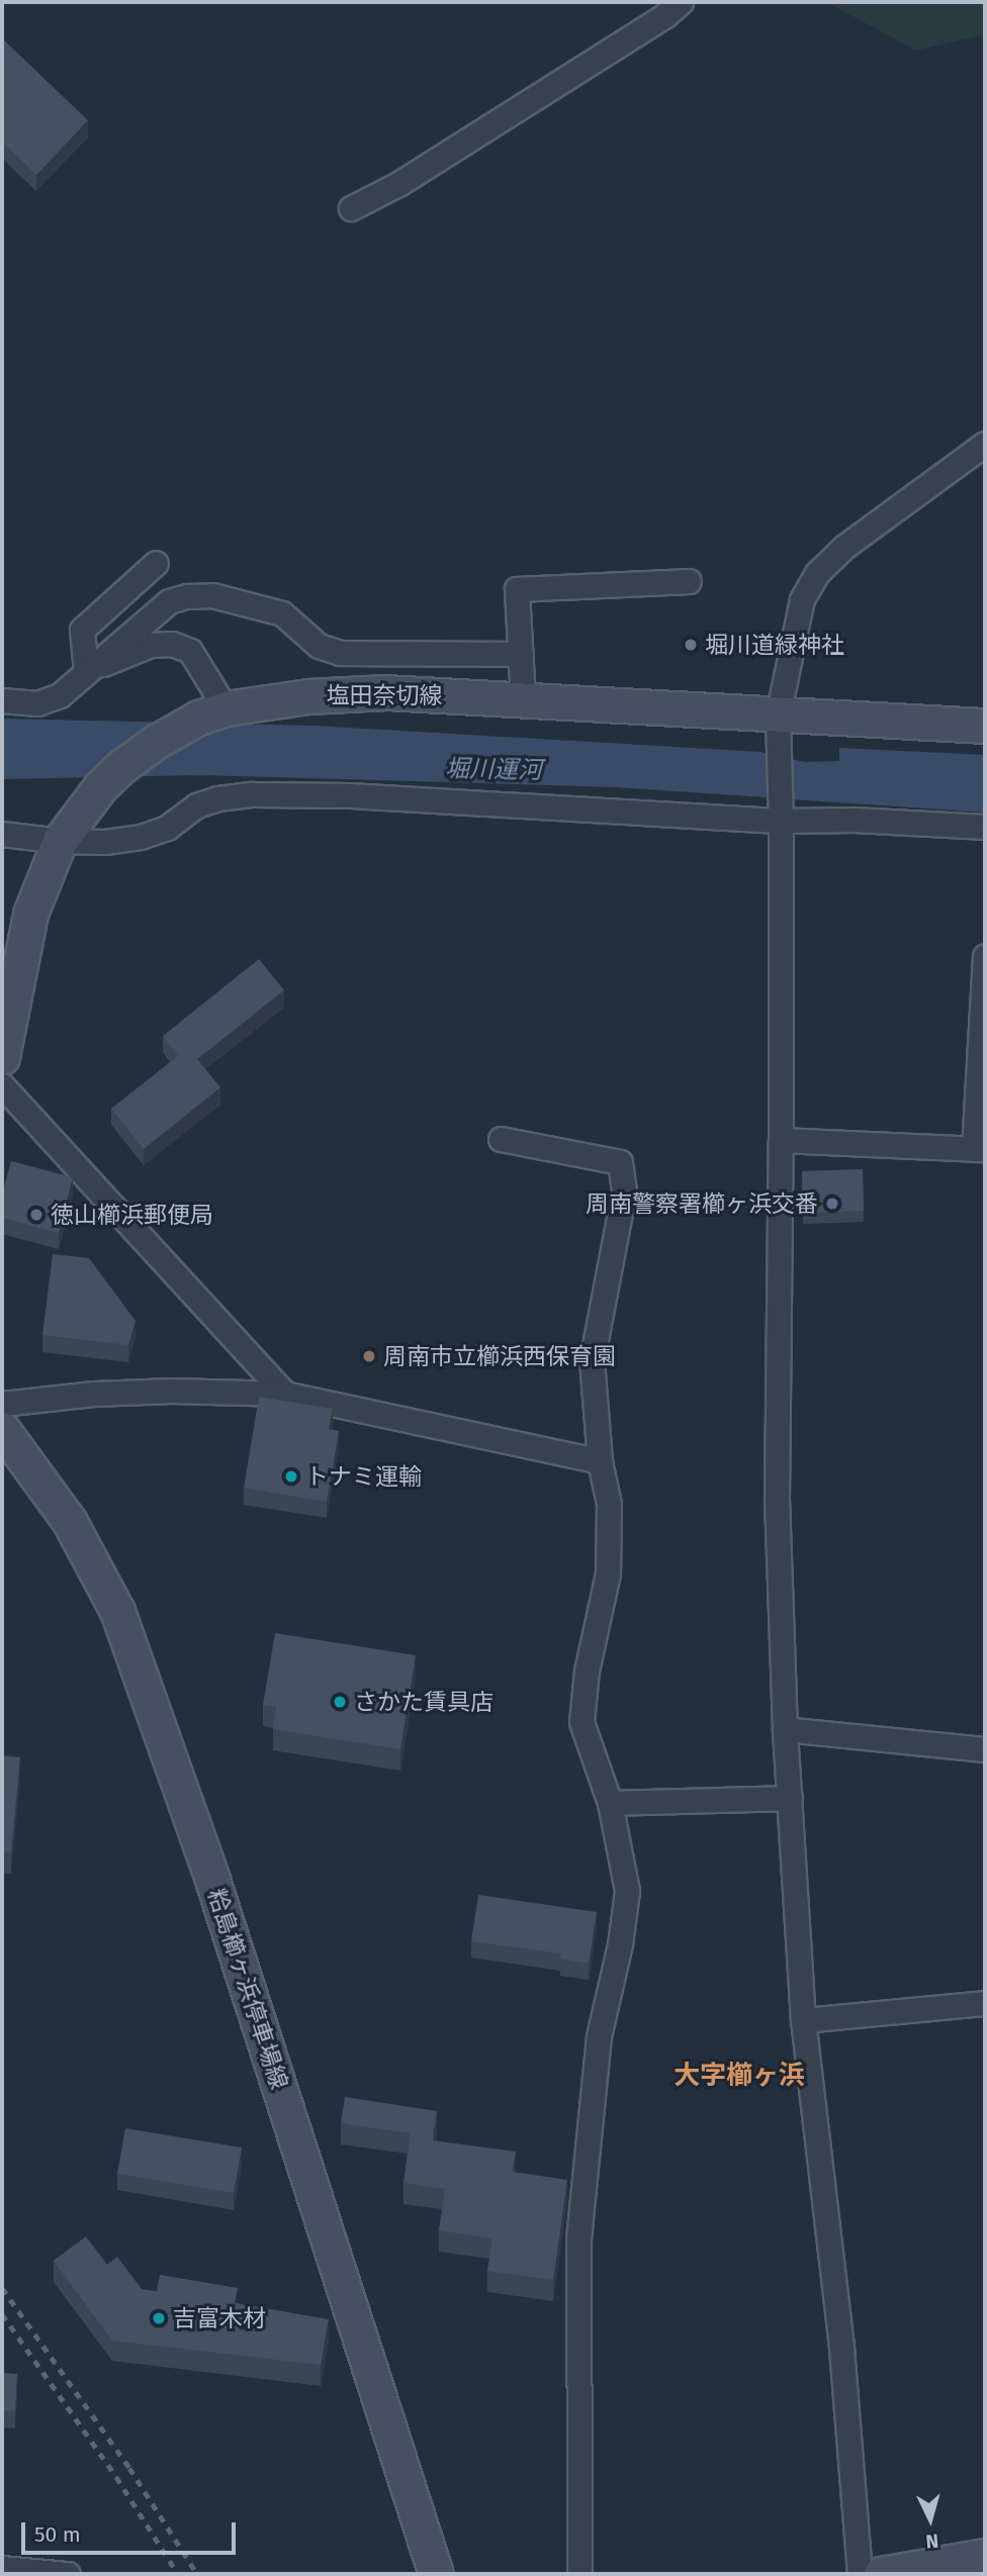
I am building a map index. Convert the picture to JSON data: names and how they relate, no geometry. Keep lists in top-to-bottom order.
{
  "streets": {
    "street": ["塩田奈切線", "粭島櫛ヶ浜停車場線"]
  },
  "districts": ["大字櫛ヶ浜"],
  "water": ["堀川運河"],
  "places": [
    "堀川道緑神社",
    "周南警察署櫛ヶ浜交番",
    "徳山櫛浜郵便局",
    "周南市立櫛浜西保育園",
    "トナミ運輸",
    "さかた賃具店",
    "吉富木材"
  ],
  "scale_bar": "50 m",
  "north": "bottom"
}
